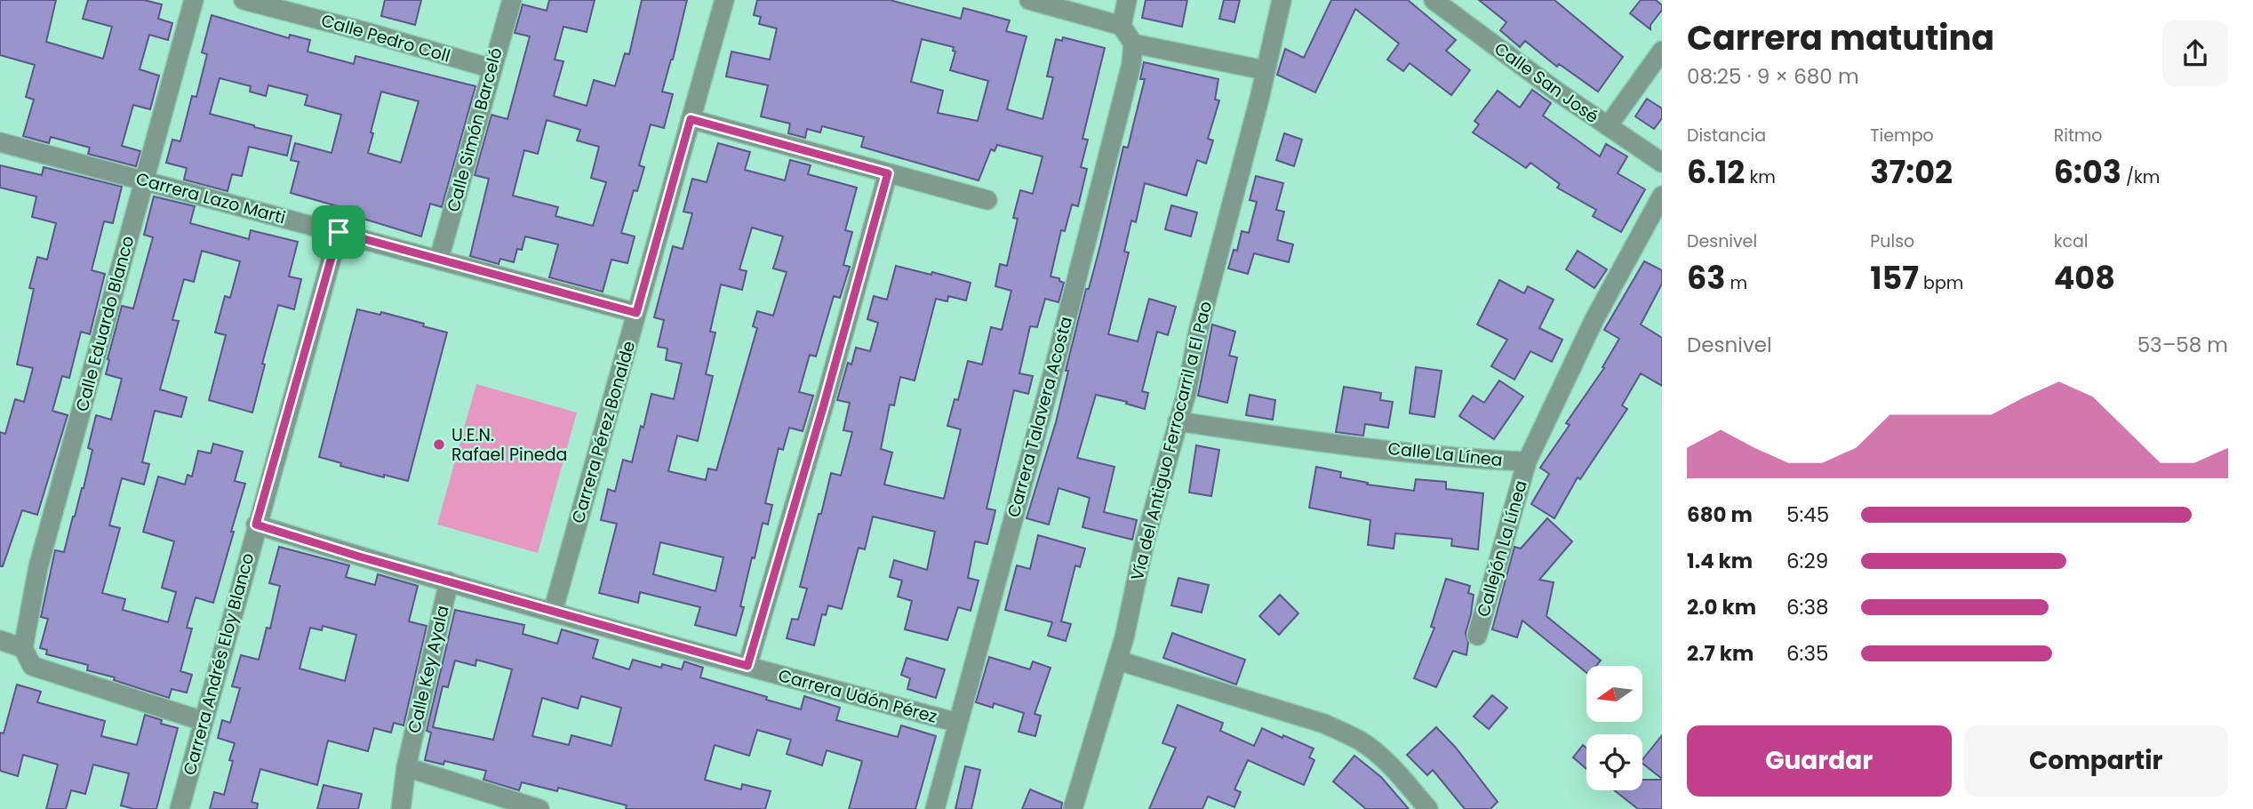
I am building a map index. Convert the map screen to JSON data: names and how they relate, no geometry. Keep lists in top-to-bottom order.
{
  "streets": {
    "street": [
      "Calle Pedro Coll",
      "Calle San José",
      "Calle Simón Barceló",
      "Carrera Lazo Marti",
      "Calle Eduardo Blanco",
      "Carrera Talavera Acosta",
      "Carrera Pérez Bonalde",
      "Vía del Antiguo Ferrocarril a El Pao",
      "Calle La Línea",
      "Callejón La Línea",
      "Carrera Andrés Eloy Blanco",
      "Calle Key Ayala",
      "Carrera Udón Pérez"
    ]
  },
  "crossings": [
    ["Calle Pedro Coll", "Calle Simón Barceló"],
    ["Calle Simón Barceló", "Carrera Lazo Marti"],
    ["Carrera Lazo Marti", "Calle Eduardo Blanco"],
    ["Carrera Lazo Marti", "Carrera Pérez Bonalde"],
    ["Carrera Lazo Marti", "Carrera Andrés Eloy Blanco"],
    ["Carrera Talavera Acosta", "Carrera Udón Pérez"],
    ["Carrera Pérez Bonalde", "Carrera Udón Pérez"],
    ["Vía del Antiguo Ferrocarril a El Pao", "Calle La Línea"],
    ["Calle La Línea", "Callejón La Línea"],
    ["Carrera Andrés Eloy Blanco", "Carrera Udón Pérez"],
    ["Calle Key Ayala", "Carrera Udón Pérez"]
  ],
  "places": ["U.E.N. Rafael Pineda"],
  "north": "left",
  "page": {
    "heading": ["Carrera matutina", "08:25 · 9 × 680 m"],
    "stats": [
      ["Distancia", "6.12 km"],
      ["Tiempo", "37:02"],
      ["Ritmo", "6:03 /km"],
      ["Desnivel", "63 m"],
      ["Pulso", "157 bpm"],
      ["kcal", "408"]
    ],
    "chart": ["Desnivel", "53–58 m"],
    "list": [
      {
        "name": "680 m",
        "note": "5:45"
      },
      {
        "name": "1.4 km",
        "note": "6:29"
      },
      {
        "name": "2.0 km",
        "note": "6:38"
      },
      {
        "name": "2.7 km",
        "note": "6:35"
      }
    ],
    "buttons": ["Guardar", "Compartir"]
  }
}
